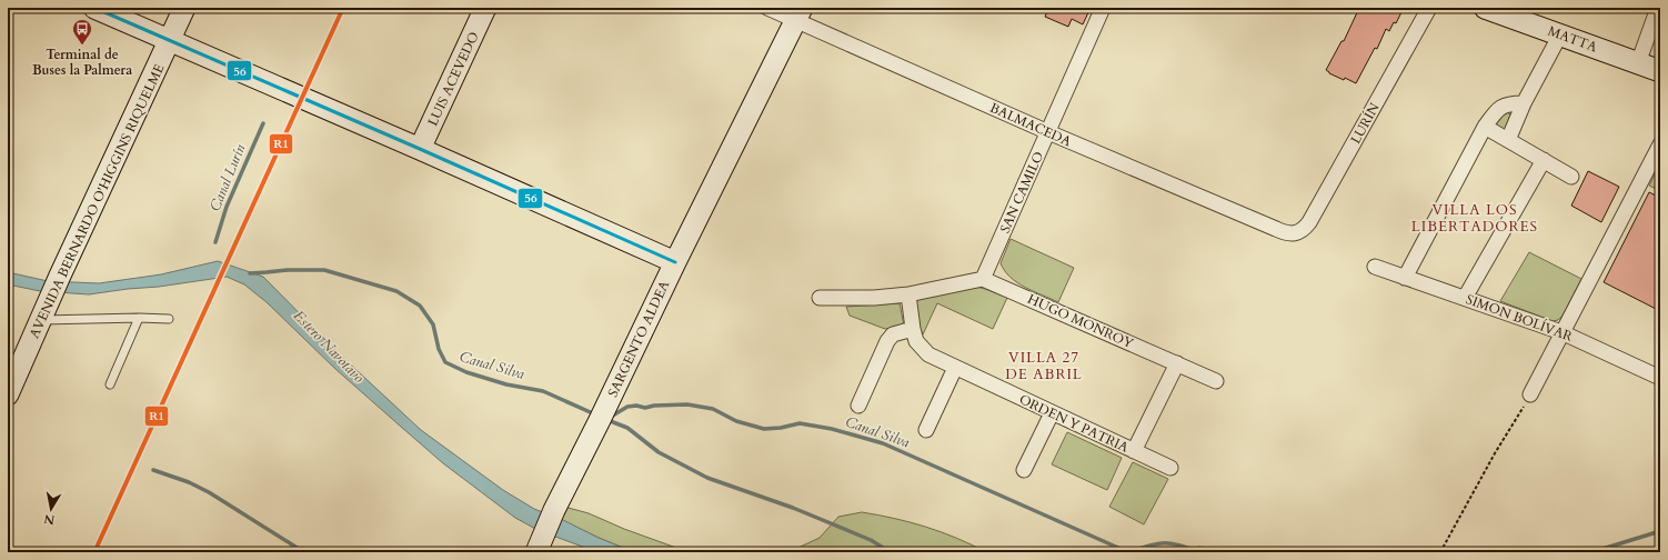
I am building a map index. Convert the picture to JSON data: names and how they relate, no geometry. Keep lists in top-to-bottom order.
{
  "streets": {
    "street": [
      "MATTA",
      "LUIS ACEVEDO",
      "LURÍN",
      "BALMACEDA",
      "SAN CAMILO",
      "AVENIDA BERNARDO O'HIGGINS RIQUELME",
      "SIMON BOLÍVAR",
      "HUGO MONROY",
      "SARGENTO ALDEA",
      "ORDEN Y PATRIA"
    ]
  },
  "crossings": [
    ["LURÍN", "BALMACEDA"],
    ["BALMACEDA", "SAN CAMILO"],
    ["BALMACEDA", "SARGENTO ALDEA"],
    ["SAN CAMILO", "HUGO MONROY"]
  ],
  "districts": ["VILLA LOS LIBERTADORES", "VILLA 27 DE ABRIL"],
  "water": ["Canal Lurín", "Estero Navotavo", "Canal Silva"],
  "places": {
    "bus stop": ["Terminal de Buses la Palmera"]
  },
  "lines": ["transit line R1", "transit line 56"],
  "north": "bottom"
}
